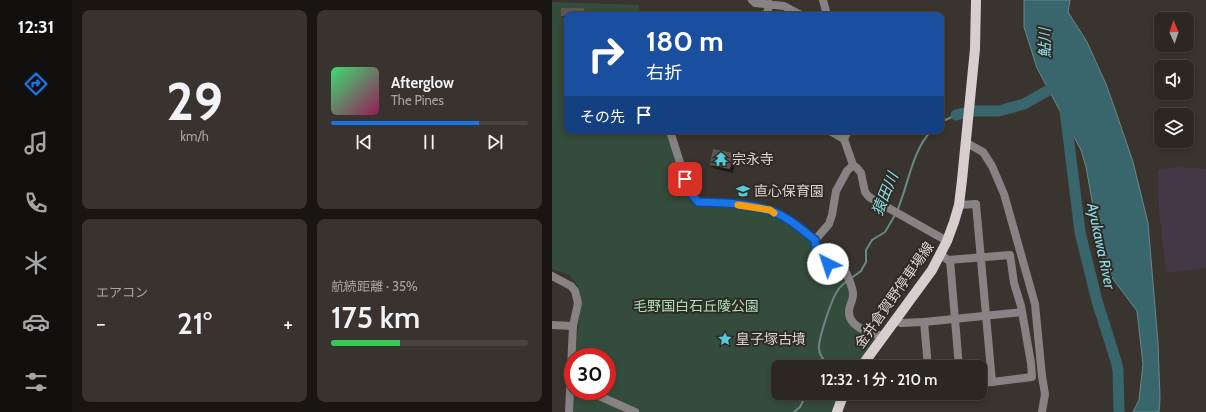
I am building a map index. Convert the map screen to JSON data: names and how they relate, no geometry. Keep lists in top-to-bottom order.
{
  "streets": {
    "main road": ["金井倉賀野停車場線"]
  },
  "water": ["鮎川", "猿田川", "Ayukawa River"],
  "parks": ["毛野国白石丘陵公園"],
  "places": {
    "temple": ["宗永寺"],
    "school or university": ["直心保育園"],
    "place": ["皇子塚古墳"]
  },
  "north": "top",
  "page": {
    "tabs": "12:31",
    "tile": [
      ["29", "km/h"],
      "エアコン",
      ["航続距離 · 35%", "175 km"]
    ],
    "turn": ["180 m", "右折"],
    "song": ["Afterglow", "The Pines"],
    "then": "その先",
    "heat": ["−", "21°", "+"],
    "limit": "30",
    "trip": "12:32 · 1 分 · 210 m"
  }
}
